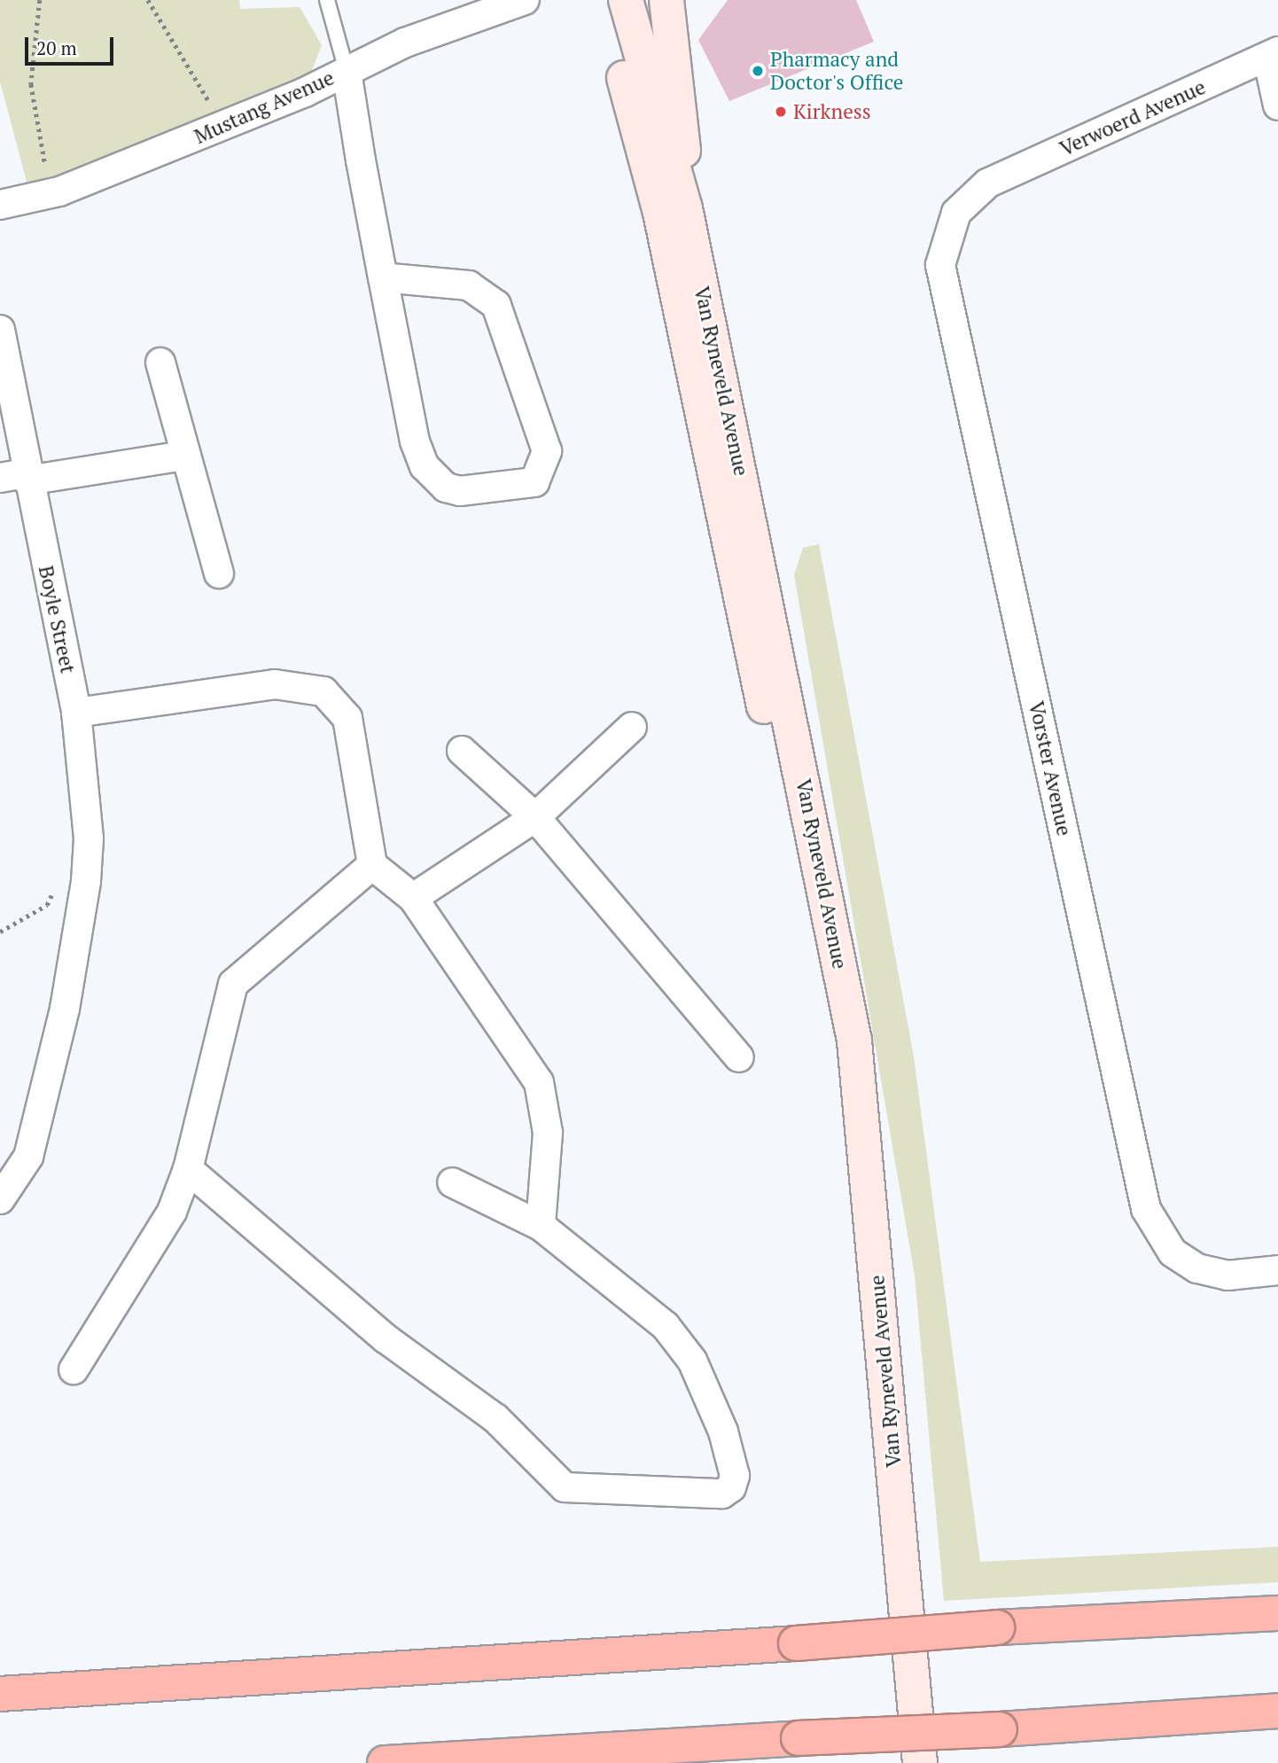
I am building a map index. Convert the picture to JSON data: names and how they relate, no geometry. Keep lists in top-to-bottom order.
{
  "streets": {
    "main road": ["Van Ryneveld Avenue"],
    "street": [
      "Mustang Avenue",
      "Verwoerd Avenue",
      "Boyle Street",
      "Vorster Avenue"
    ]
  },
  "crossings": [
    ["Verwoerd Avenue", "Vorster Avenue"]
  ],
  "places": ["Pharmacy and Doctor's Office", "Kirkness"],
  "scale_bar": "20 m"
}
